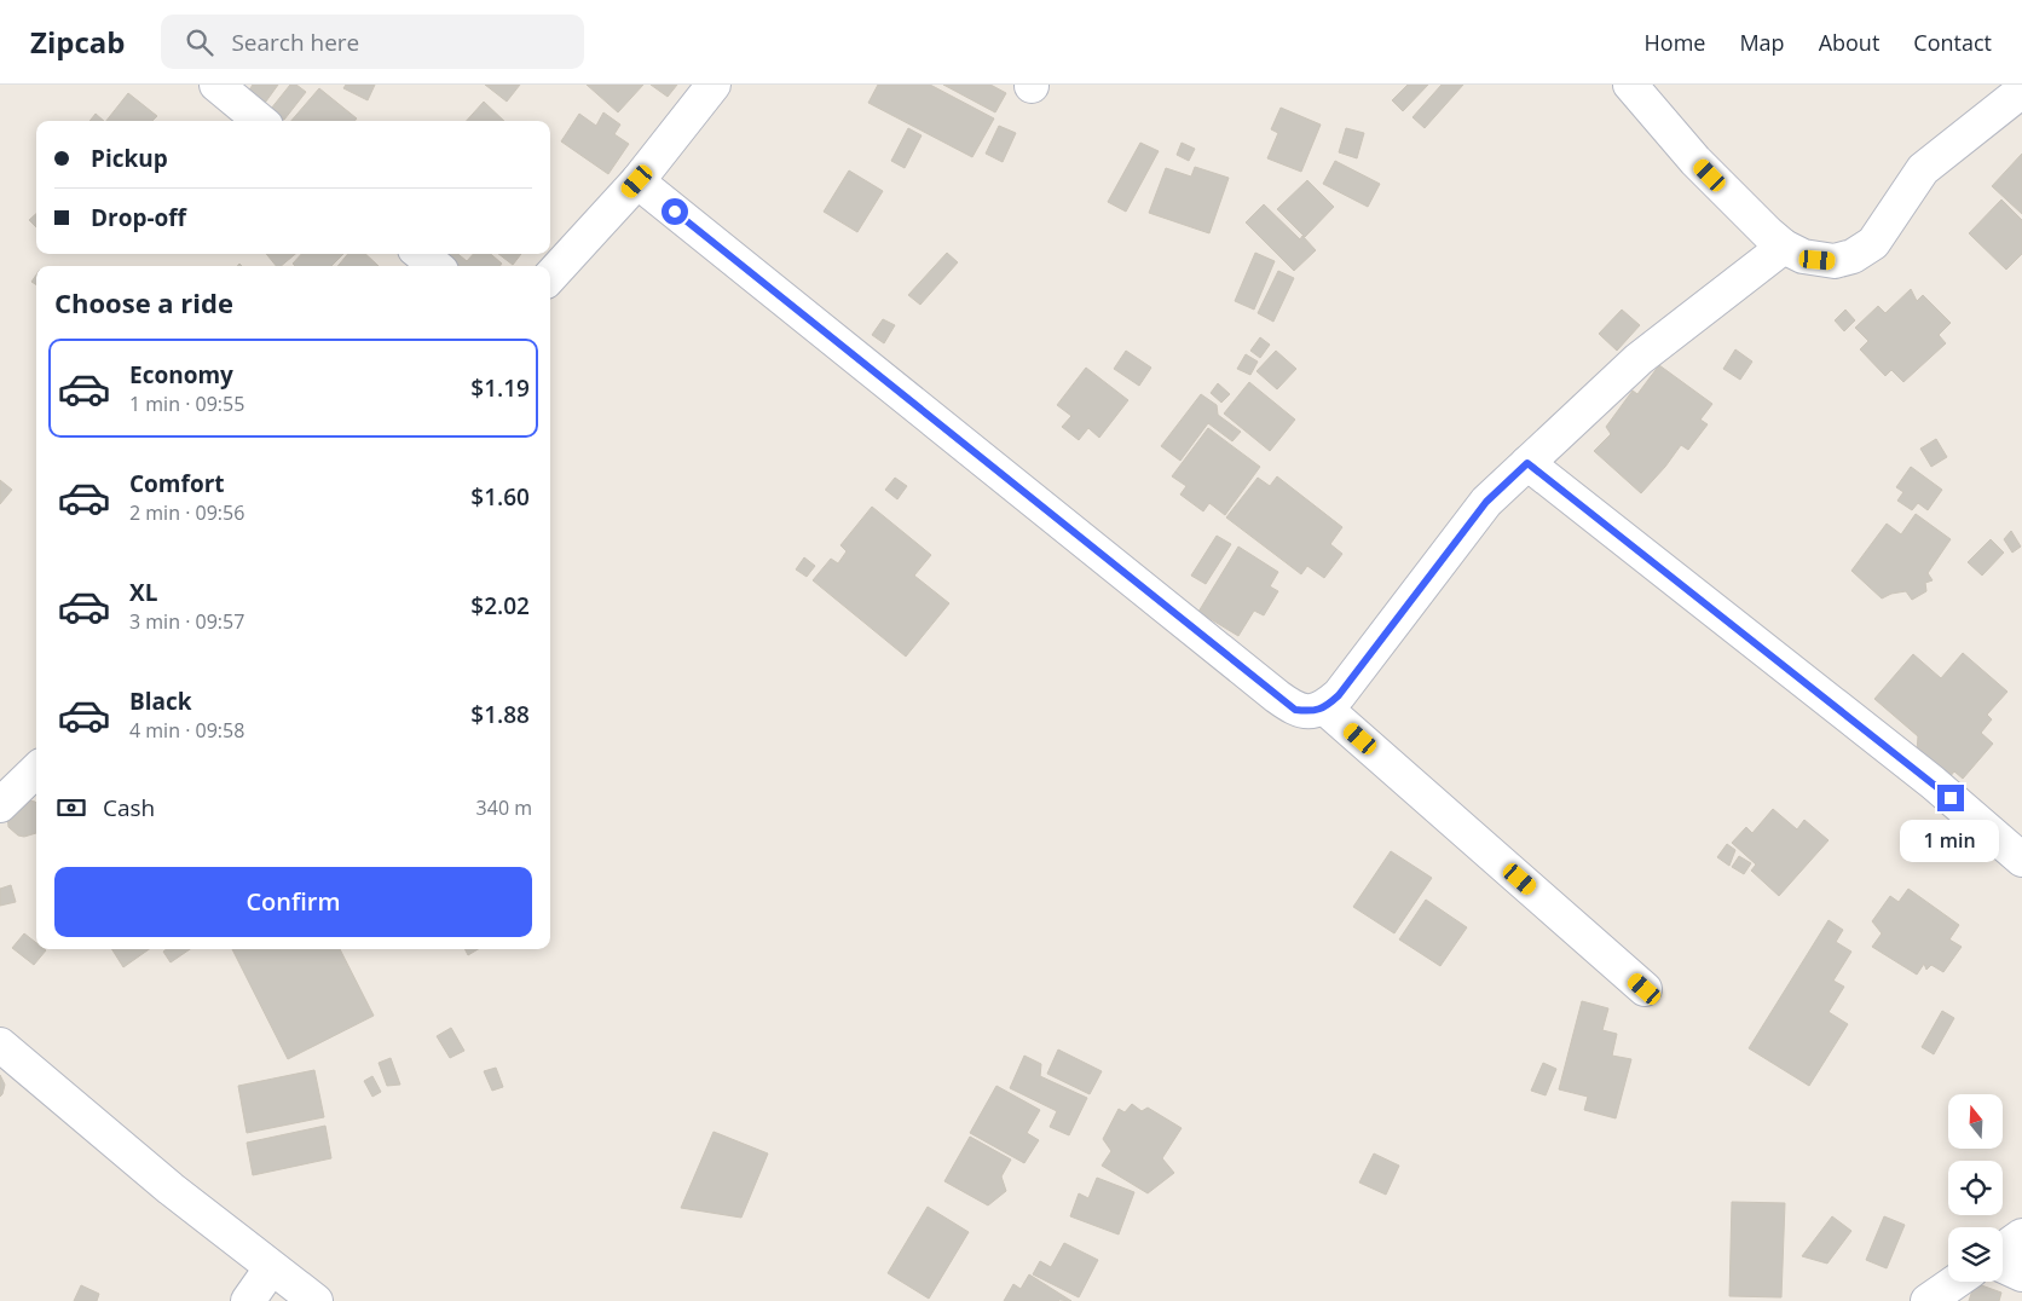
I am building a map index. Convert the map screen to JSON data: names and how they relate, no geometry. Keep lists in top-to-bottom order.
{
  "north": "top",
  "page": {
    "header": "Zipcab",
    "search": "Search here",
    "nav": [
      "Home",
      "Map",
      "About",
      "Contact"
    ],
    "banner": ["Pickup", "Drop-off"],
    "heading": "Choose a ride",
    "list": [
      {
        "name": "Economy",
        "note": "1 min · 09:55",
        "value": "$1.19"
      },
      {
        "name": "Comfort",
        "note": "2 min · 09:56",
        "value": "$1.60"
      },
      {
        "name": "XL",
        "note": "3 min · 09:57",
        "value": "$2.02"
      },
      {
        "name": "Black",
        "note": "4 min · 09:58",
        "value": "$1.88"
      }
    ],
    "pay": ["Cash", "340 m"],
    "bubble": "1 min",
    "buttons": "Confirm"
  }
}
